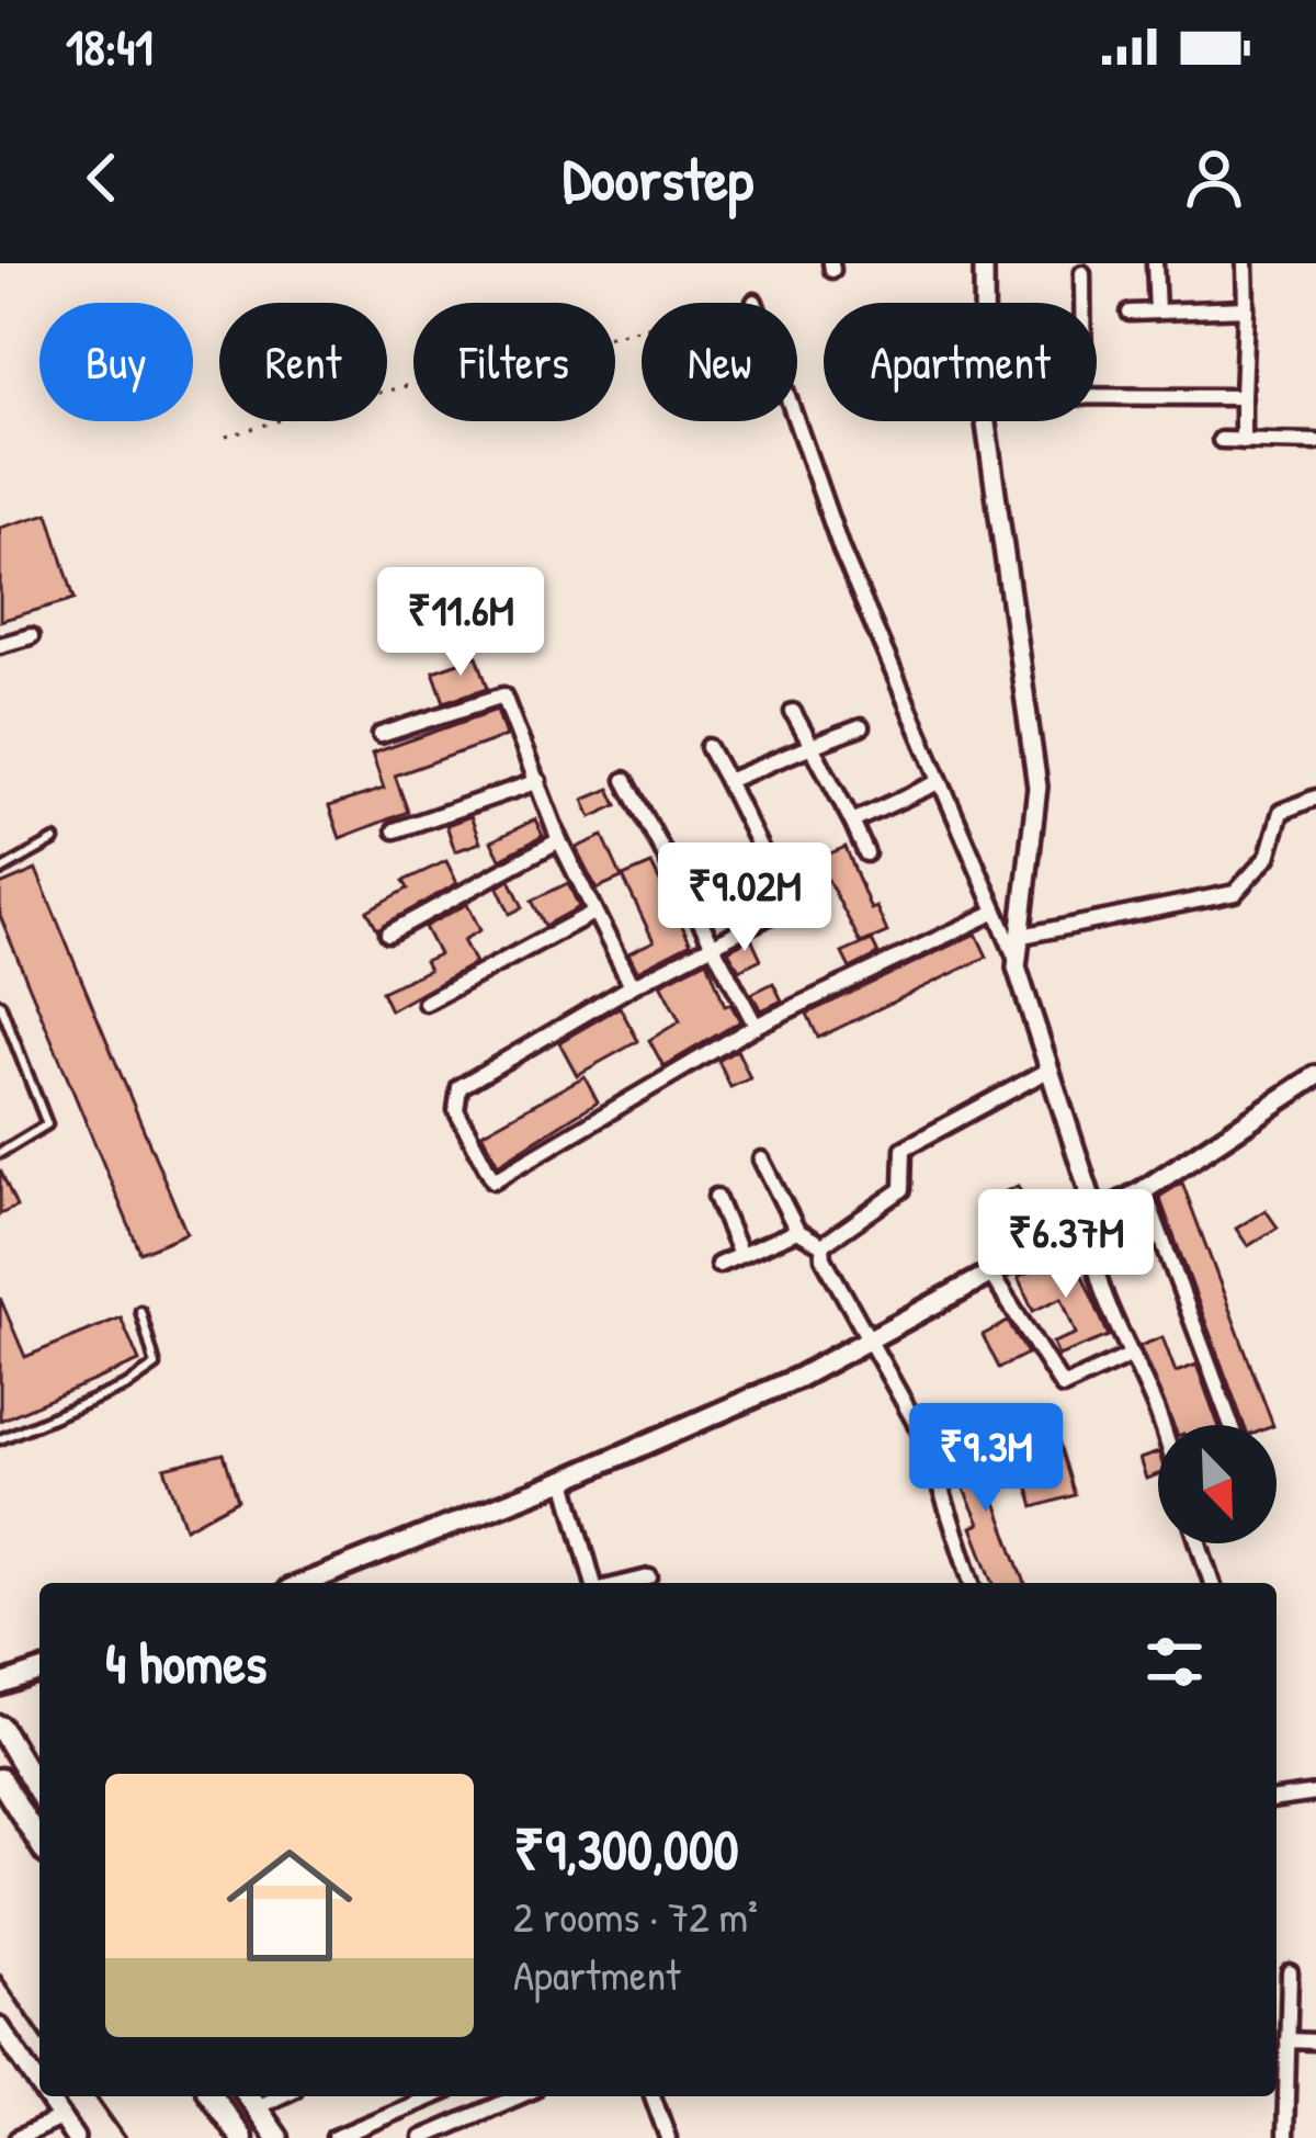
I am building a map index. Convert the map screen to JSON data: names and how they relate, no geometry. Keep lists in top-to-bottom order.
{
  "north": "bottom right",
  "page": {
    "status": "18:41",
    "header": "Doorstep",
    "chip": [
      "Buy",
      "Rent",
      "Filters",
      "New",
      "Apartment"
    ],
    "price": [
      "₹11.6M",
      "₹9.02M",
      "₹6.37M",
      "₹9.3M"
    ],
    "heading": "4 homes",
    "list": [
      {
        "name": "₹9,300,000",
        "note": "2 rooms · 72 m² · Apartment"
      }
    ]
  }
}
